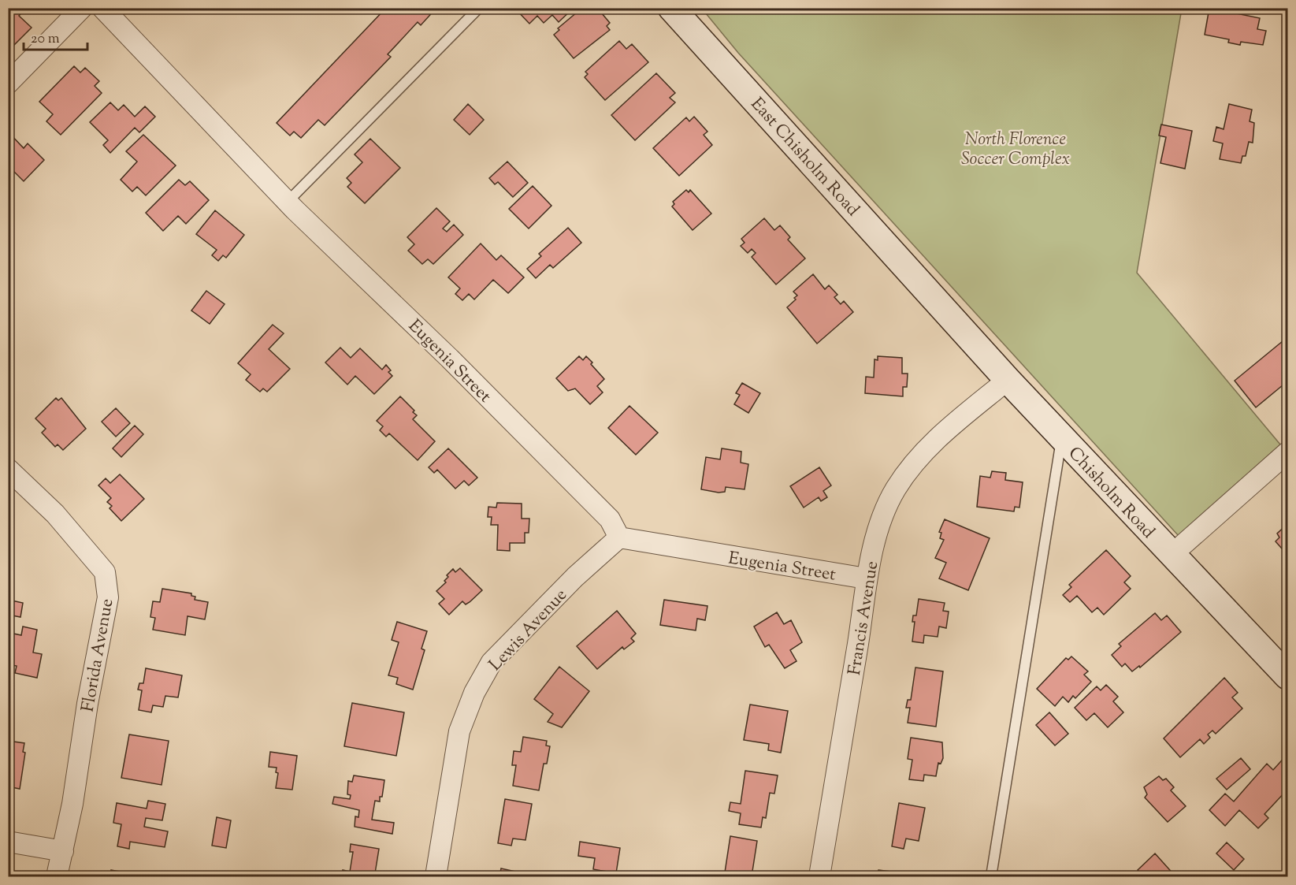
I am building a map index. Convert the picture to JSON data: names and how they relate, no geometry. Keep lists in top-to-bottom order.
{
  "streets": {
    "main road": ["East Chisholm Road", "Chisholm Road"],
    "street": [
      "Eugenia Street",
      "Francis Avenue",
      "Lewis Avenue",
      "Florida Avenue"
    ]
  },
  "crossings": [
    ["East Chisholm Road", "Chisholm Road"],
    ["Eugenia Street", "Francis Avenue"],
    ["Eugenia Street", "Lewis Avenue"],
    ["Chisholm Road", "Francis Avenue"]
  ],
  "parks": ["North Florence Soccer Complex"],
  "scale_bar": "20 m"
}
